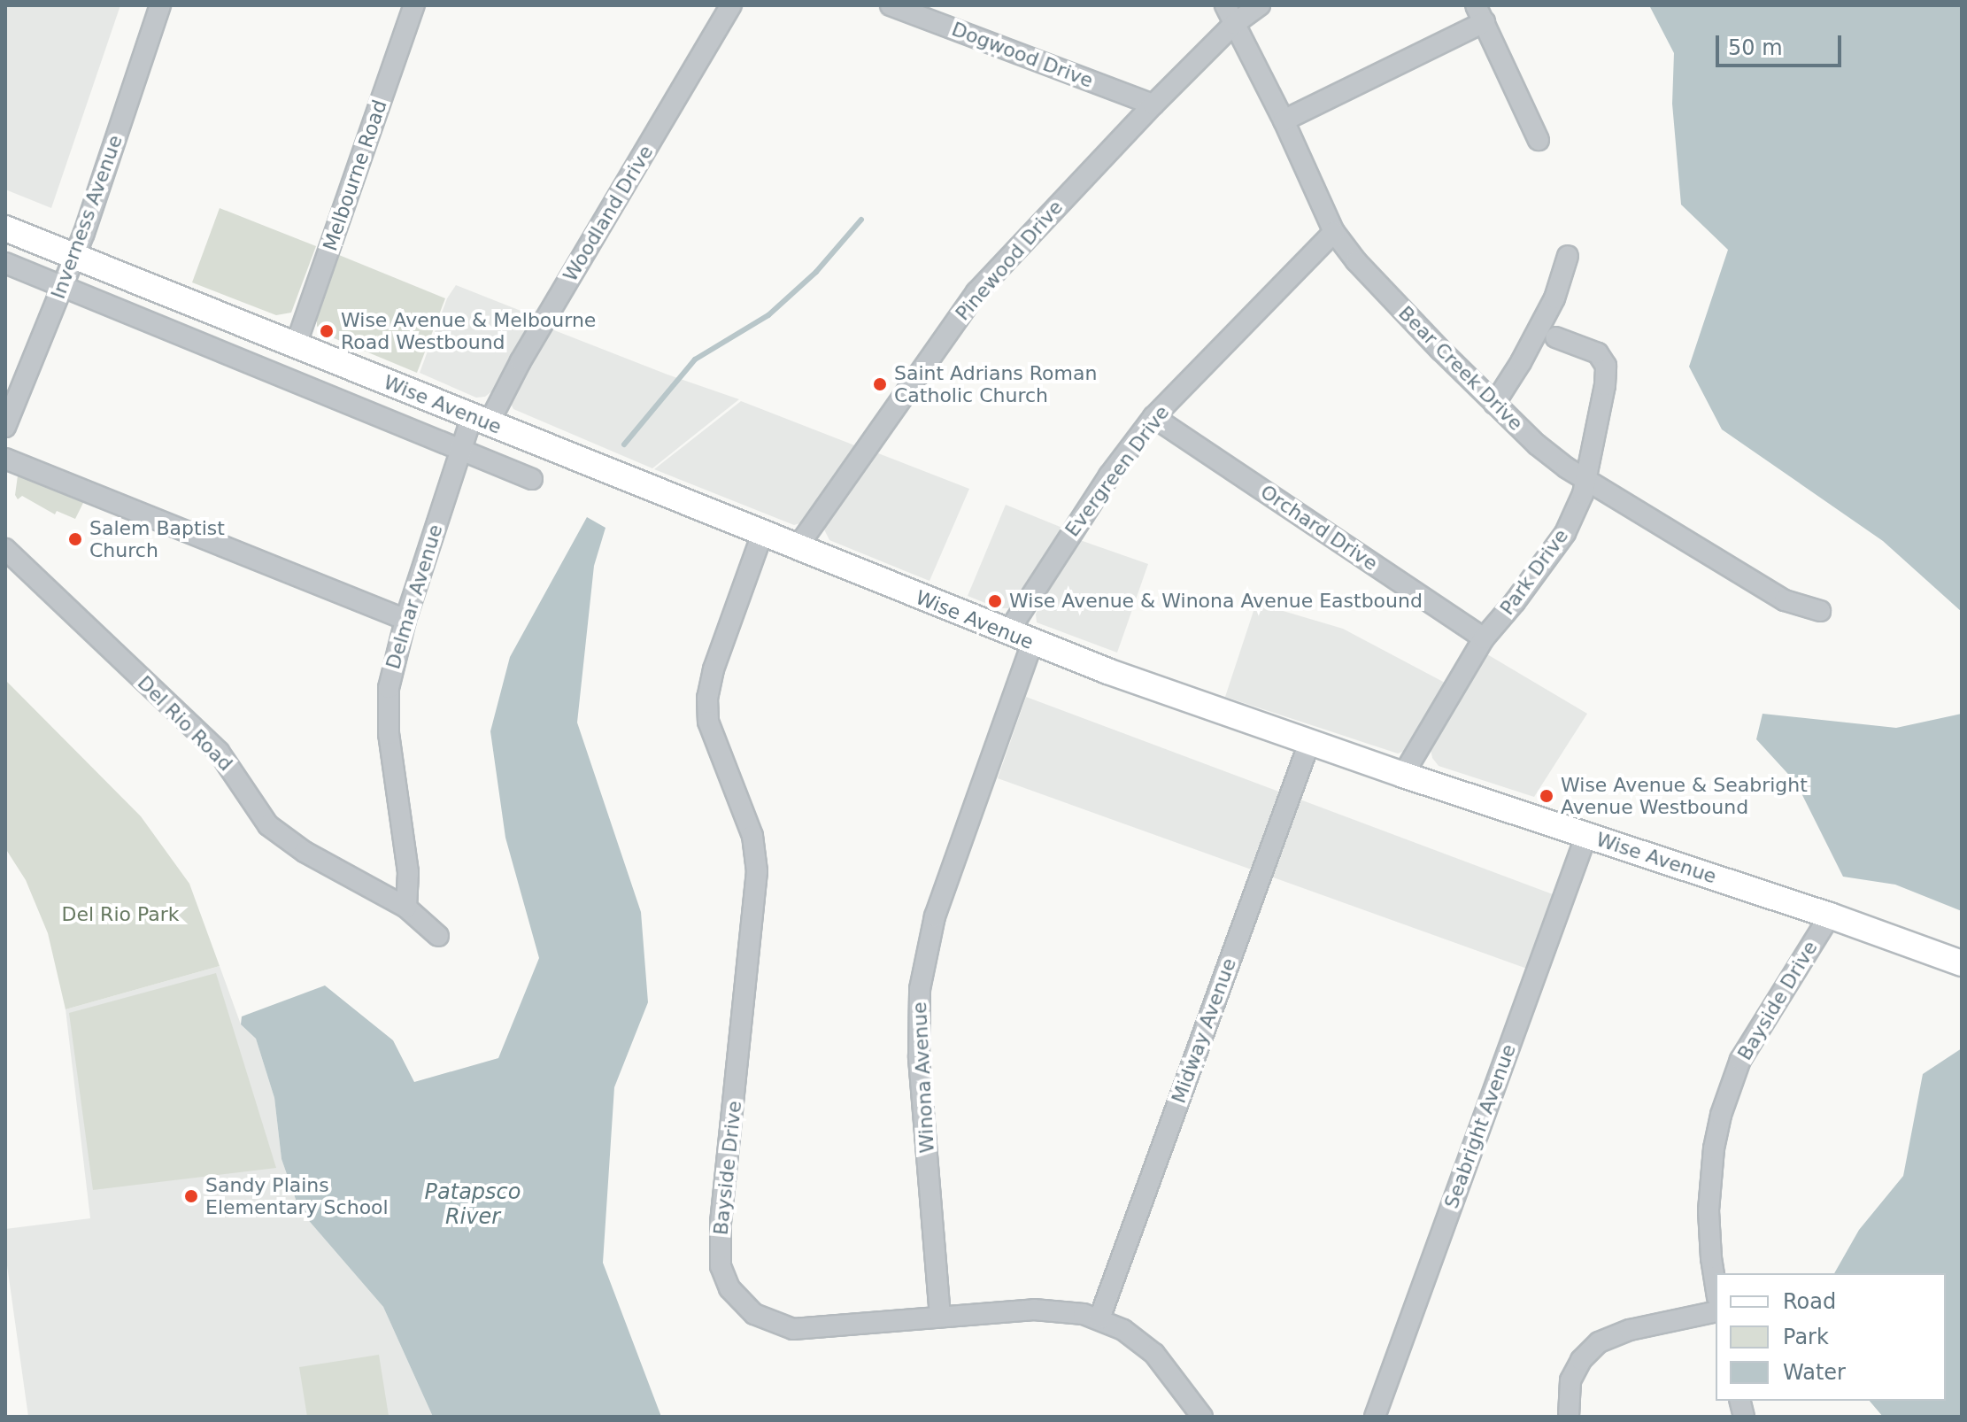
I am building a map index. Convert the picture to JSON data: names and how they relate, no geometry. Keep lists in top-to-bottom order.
{
  "streets": {
    "main road": ["Wise Avenue"],
    "street": [
      "Dogwood Drive",
      "Melbourne Road",
      "Woodland Drive",
      "Inverness Avenue",
      "Pinewood Drive",
      "Bear Creek Drive",
      "Evergreen Drive",
      "Orchard Drive",
      "Park Drive",
      "Delmar Avenue",
      "Del Rio Road",
      "Bayside Drive",
      "Midway Avenue",
      "Winona Avenue",
      "Seabright Avenue"
    ]
  },
  "crossings": [
    ["Dogwood Drive", "Pinewood Drive"],
    ["Melbourne Road", "Wise Avenue"],
    ["Woodland Drive", "Wise Avenue"],
    ["Woodland Drive", "Delmar Avenue"],
    ["Inverness Avenue", "Wise Avenue"],
    ["Pinewood Drive", "Bear Creek Drive"],
    ["Pinewood Drive", "Wise Avenue"],
    ["Bear Creek Drive", "Evergreen Drive"],
    ["Bear Creek Drive", "Park Drive"],
    ["Wise Avenue", "Evergreen Drive"],
    ["Wise Avenue", "Park Drive"],
    ["Wise Avenue", "Delmar Avenue"],
    ["Wise Avenue", "Bayside Drive"],
    ["Wise Avenue", "Midway Avenue"],
    ["Wise Avenue", "Winona Avenue"],
    ["Wise Avenue", "Seabright Avenue"],
    ["Evergreen Drive", "Orchard Drive"],
    ["Orchard Drive", "Park Drive"],
    ["Delmar Avenue", "Del Rio Road"],
    ["Bayside Drive", "Midway Avenue"],
    ["Bayside Drive", "Winona Avenue"]
  ],
  "water": ["Patapsco River"],
  "parks": ["Del Rio Park"],
  "places": [
    "Wise Avenue & Melbourne Road Westbound",
    "Saint Adrians Roman Catholic Church",
    "Salem Baptist Church",
    "Wise Avenue & Winona Avenue Eastbound",
    "Wise Avenue & Seabright Avenue Westbound",
    "Sandy Plains Elementary School"
  ],
  "legend": ["Road", "Park", "Water"],
  "scale_bar": "50 m"
}
